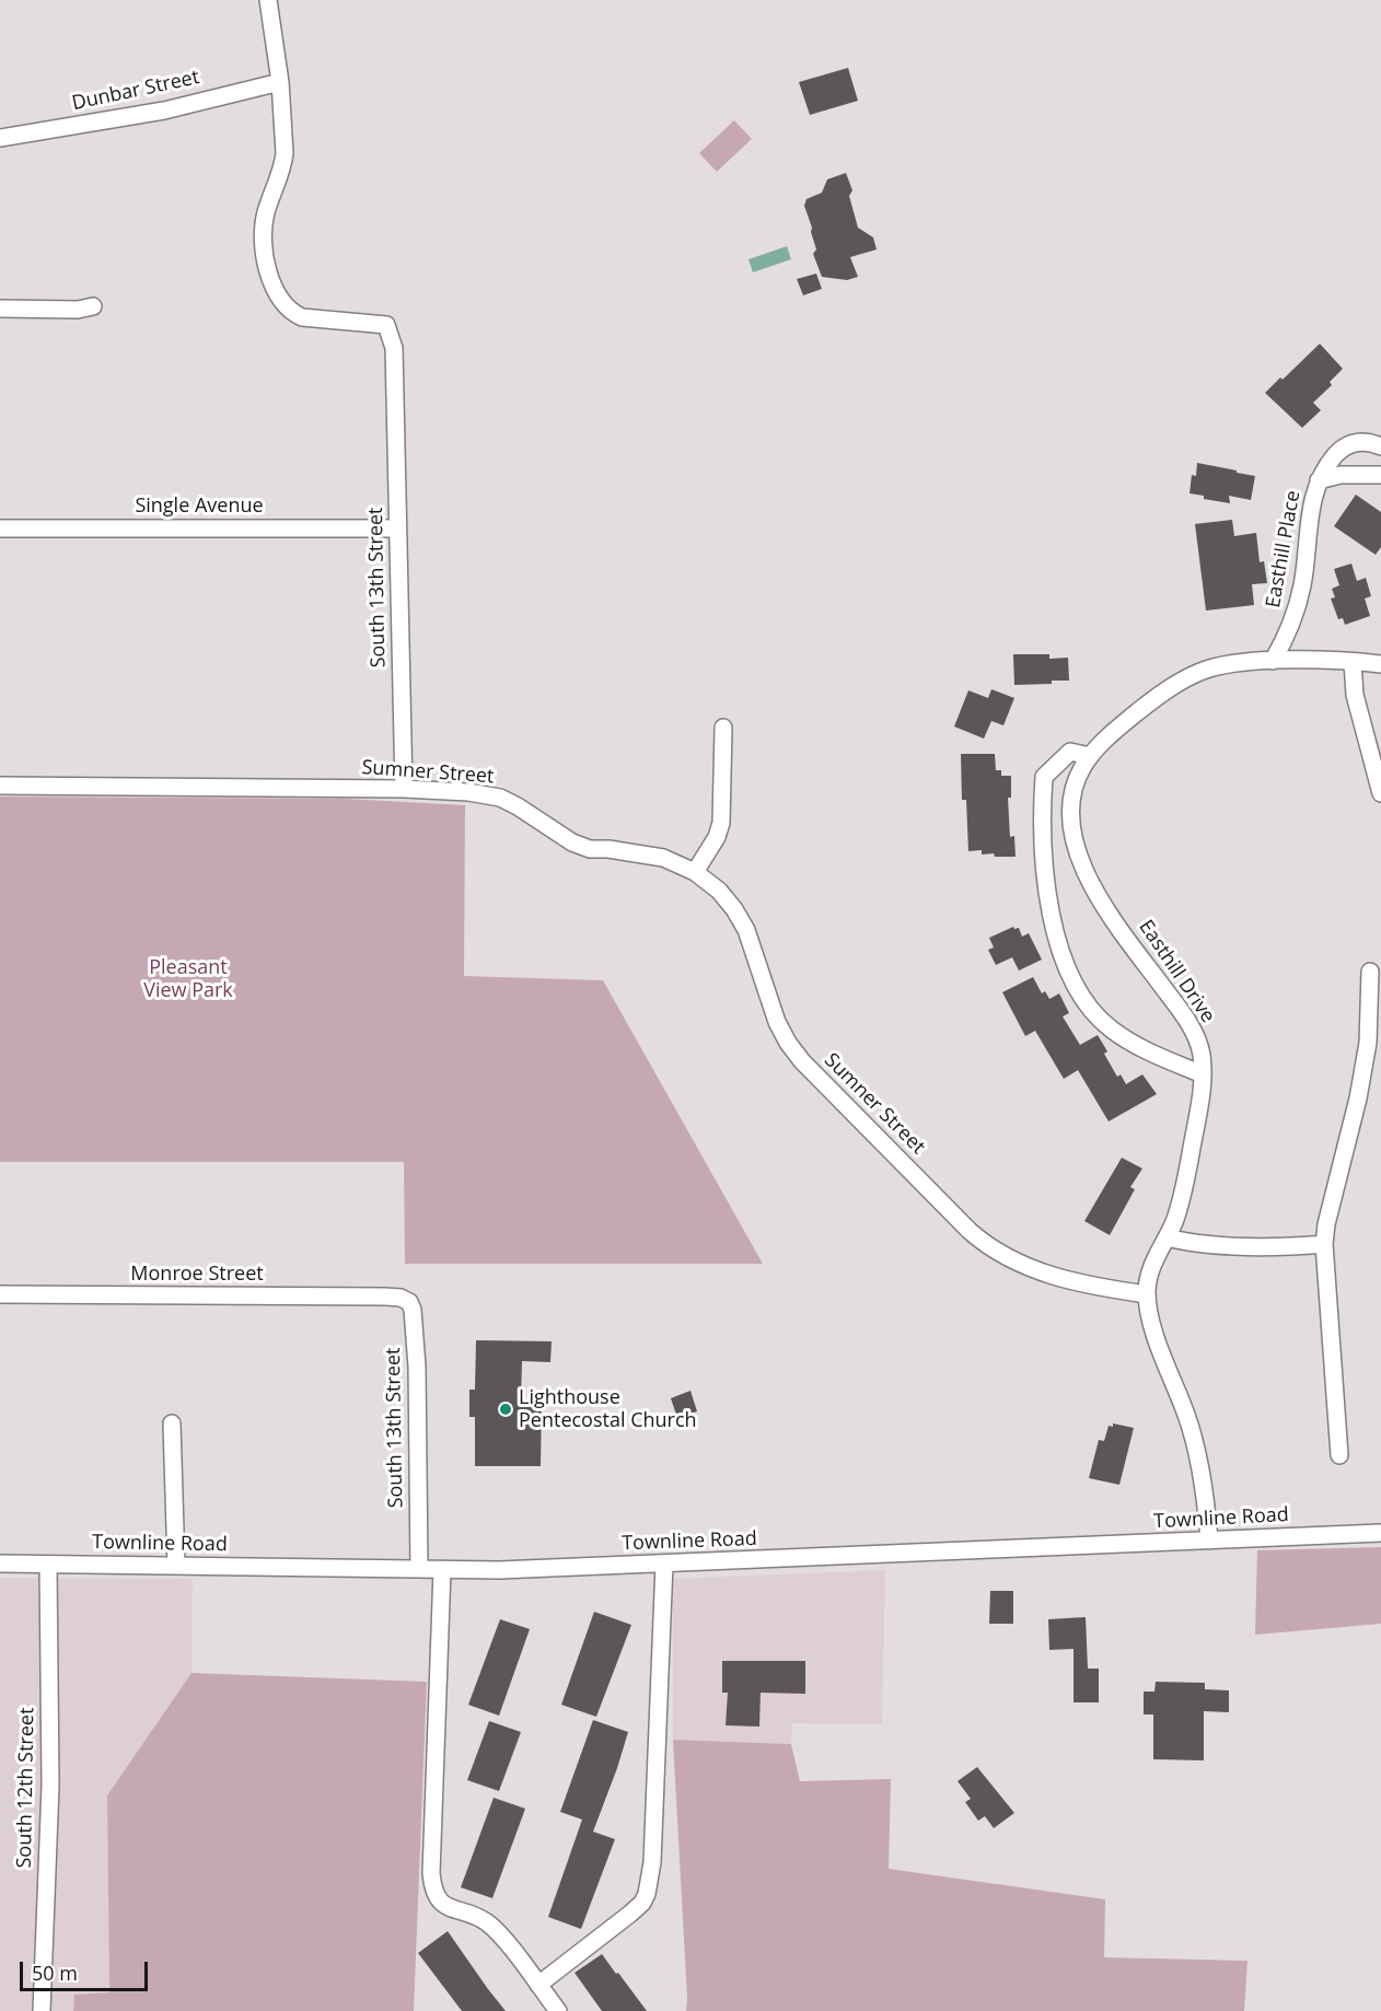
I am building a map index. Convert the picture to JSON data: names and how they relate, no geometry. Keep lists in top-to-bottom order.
{
  "streets": {
    "street": [
      "Dunbar Street",
      "Single Avenue",
      "Easthill Place",
      "South 13th Street",
      "Sumner Street",
      "Easthill Drive",
      "Monroe Street",
      "Townline Road",
      "South 12th Street"
    ]
  },
  "crossings": [
    ["Dunbar Street", "South 13th Street"],
    ["Single Avenue", "South 13th Street"],
    ["Easthill Place", "Easthill Drive"],
    ["South 13th Street", "Sumner Street"],
    ["South 13th Street", "Monroe Street"],
    ["South 13th Street", "Townline Road"],
    ["Sumner Street", "Easthill Drive"],
    ["Easthill Drive", "Townline Road"],
    ["Townline Road", "South 12th Street"]
  ],
  "parks": ["Pleasant View Park"],
  "places": ["Lighthouse Pentecostal Church"],
  "scale_bar": "50 m"
}
